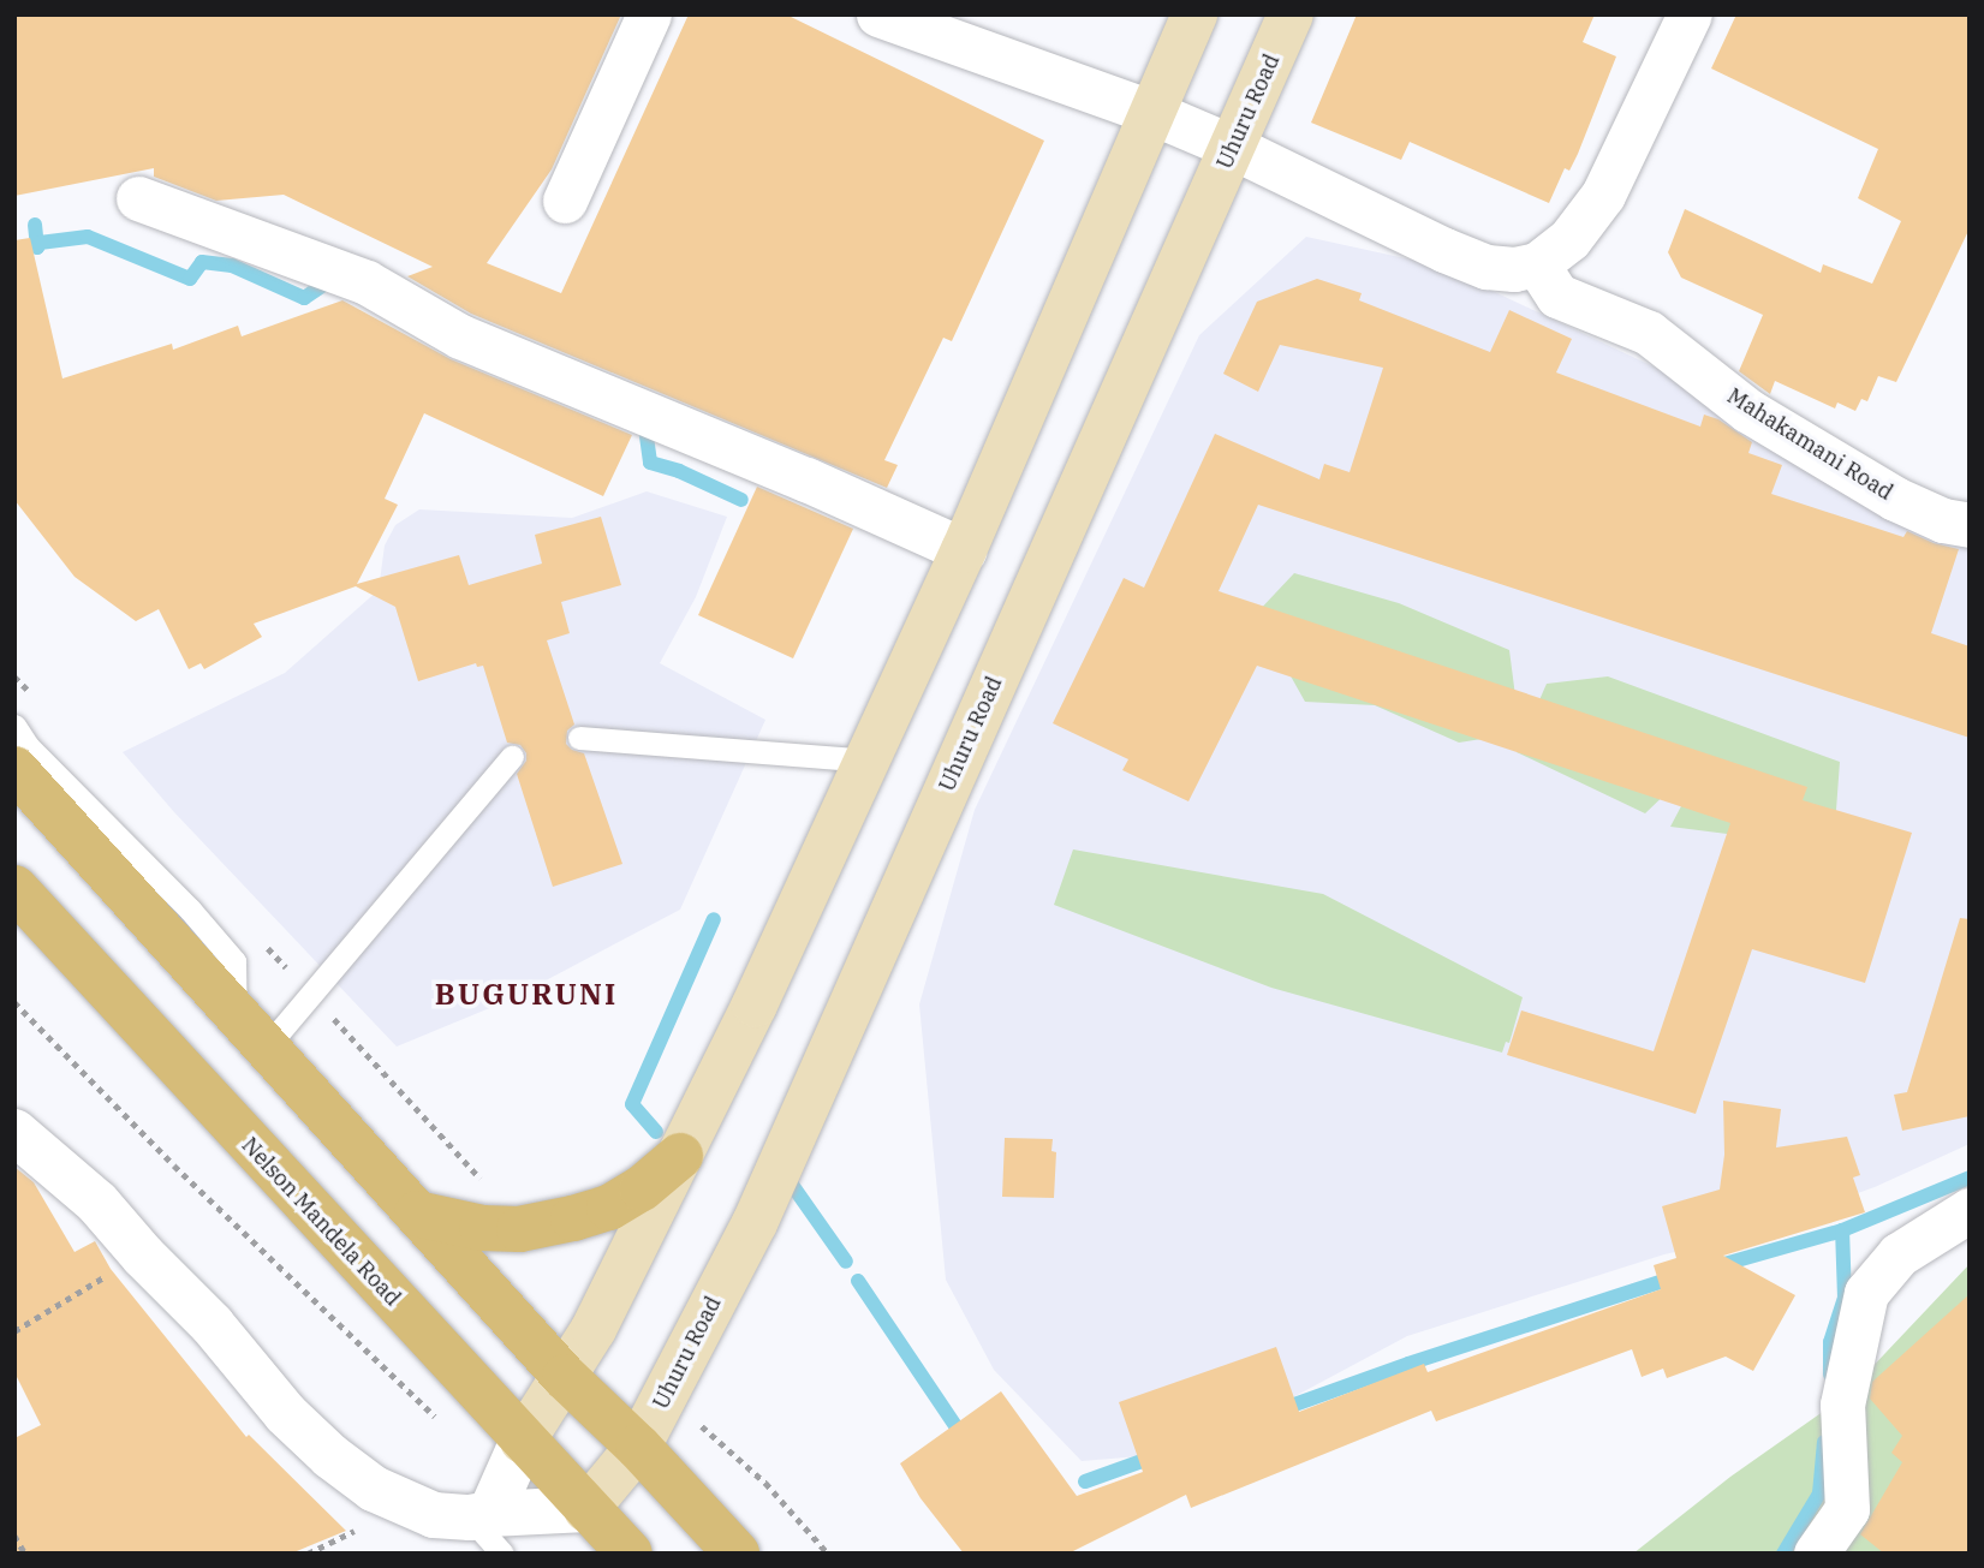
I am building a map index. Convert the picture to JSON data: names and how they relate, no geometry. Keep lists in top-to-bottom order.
{
  "streets": {
    "main road": ["Uhuru Road", "Nelson Mandela Road"],
    "street": ["Mahakamani Road"]
  },
  "crossings": [
    ["Uhuru Road", "Nelson Mandela Road"]
  ],
  "districts": ["BUGURUNI"]
}
